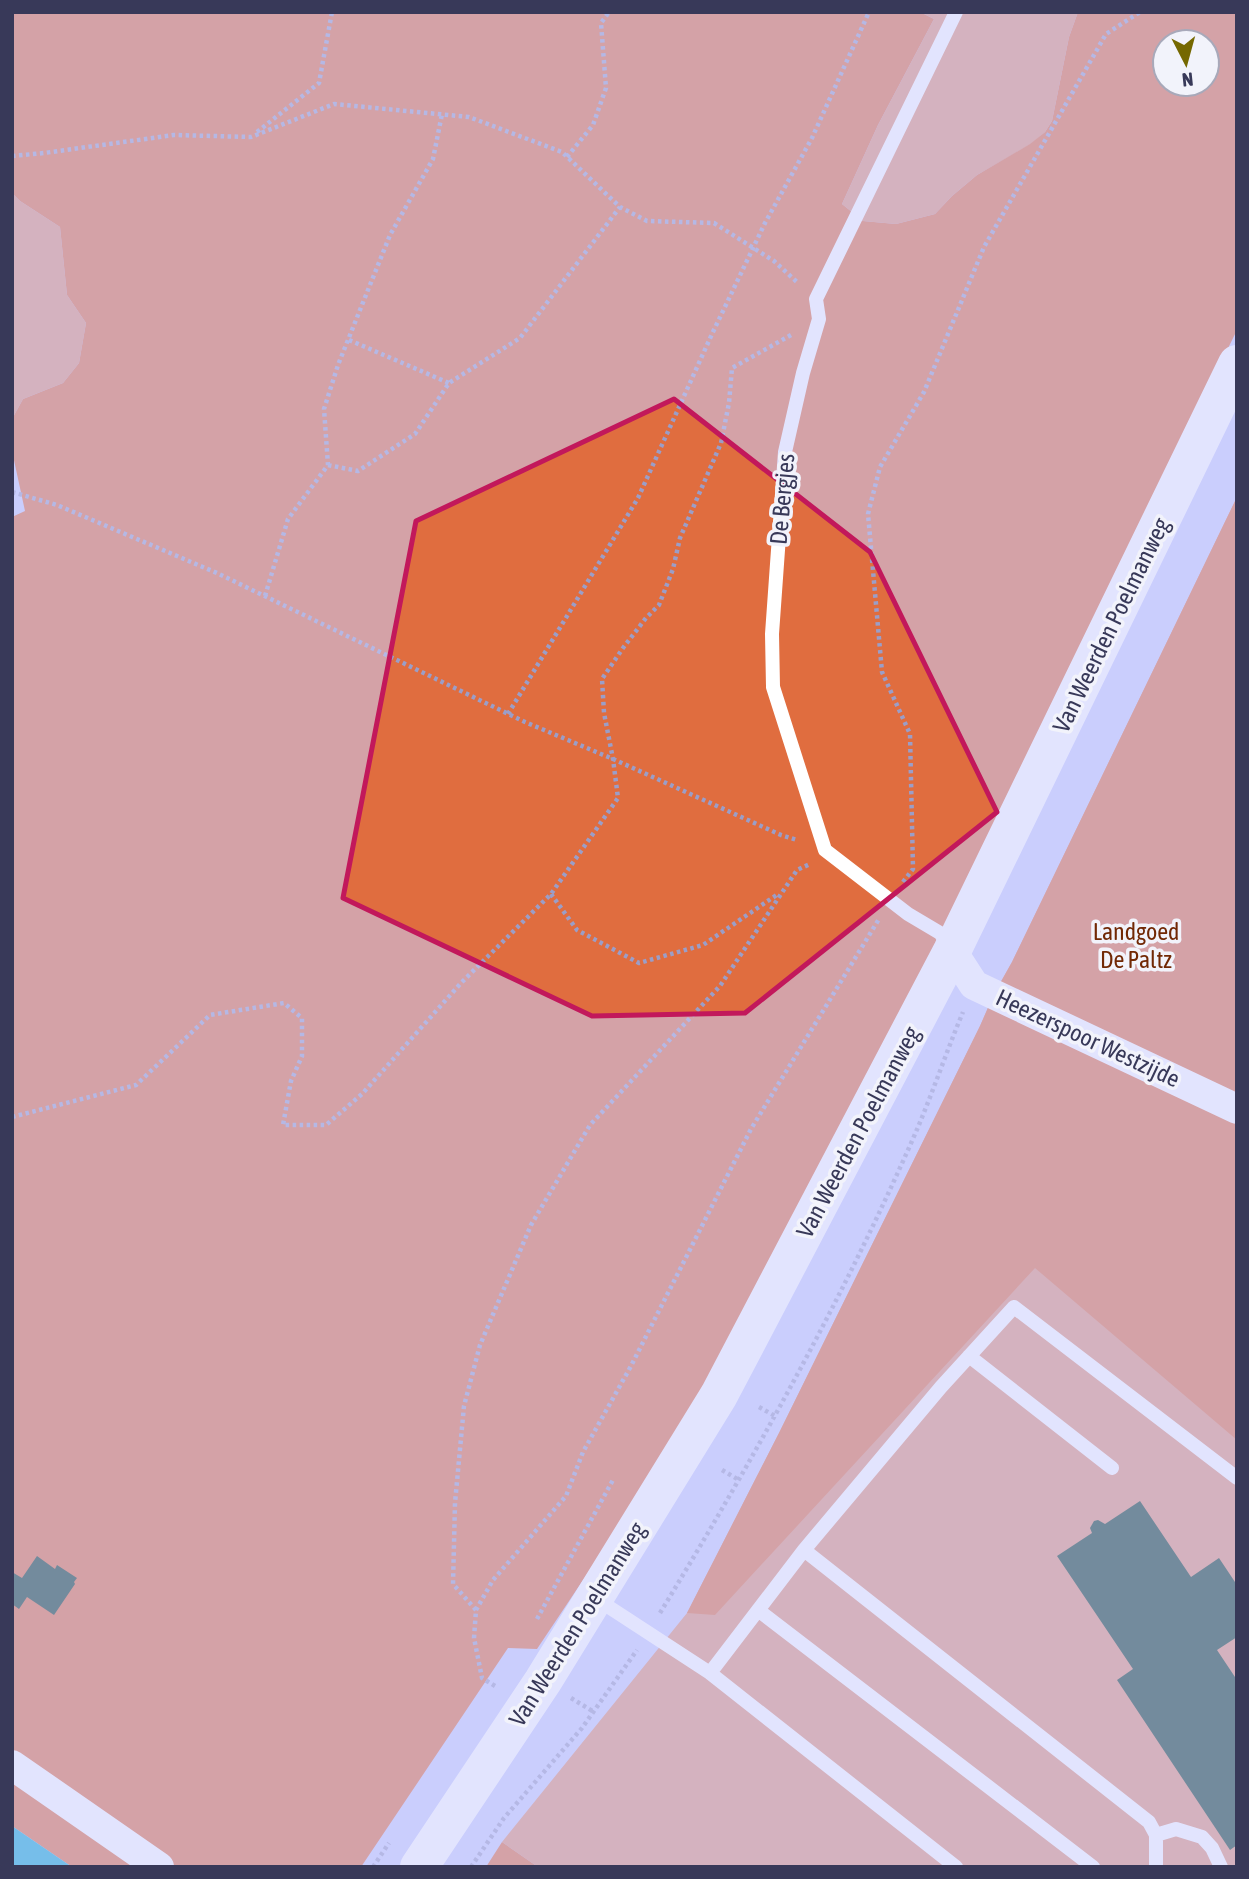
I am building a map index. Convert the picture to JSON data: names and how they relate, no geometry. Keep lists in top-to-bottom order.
{
  "streets": {
    "main road": ["Van Weerden Poelmanweg"],
    "street": ["Heezerspoor Westzijde"],
    "lane": ["De Bergjes"]
  },
  "crossings": [
    ["Van Weerden Poelmanweg", "Heezerspoor Westzijde"]
  ],
  "parks": ["Landgoed De Paltz"],
  "north": "bottom"
}
